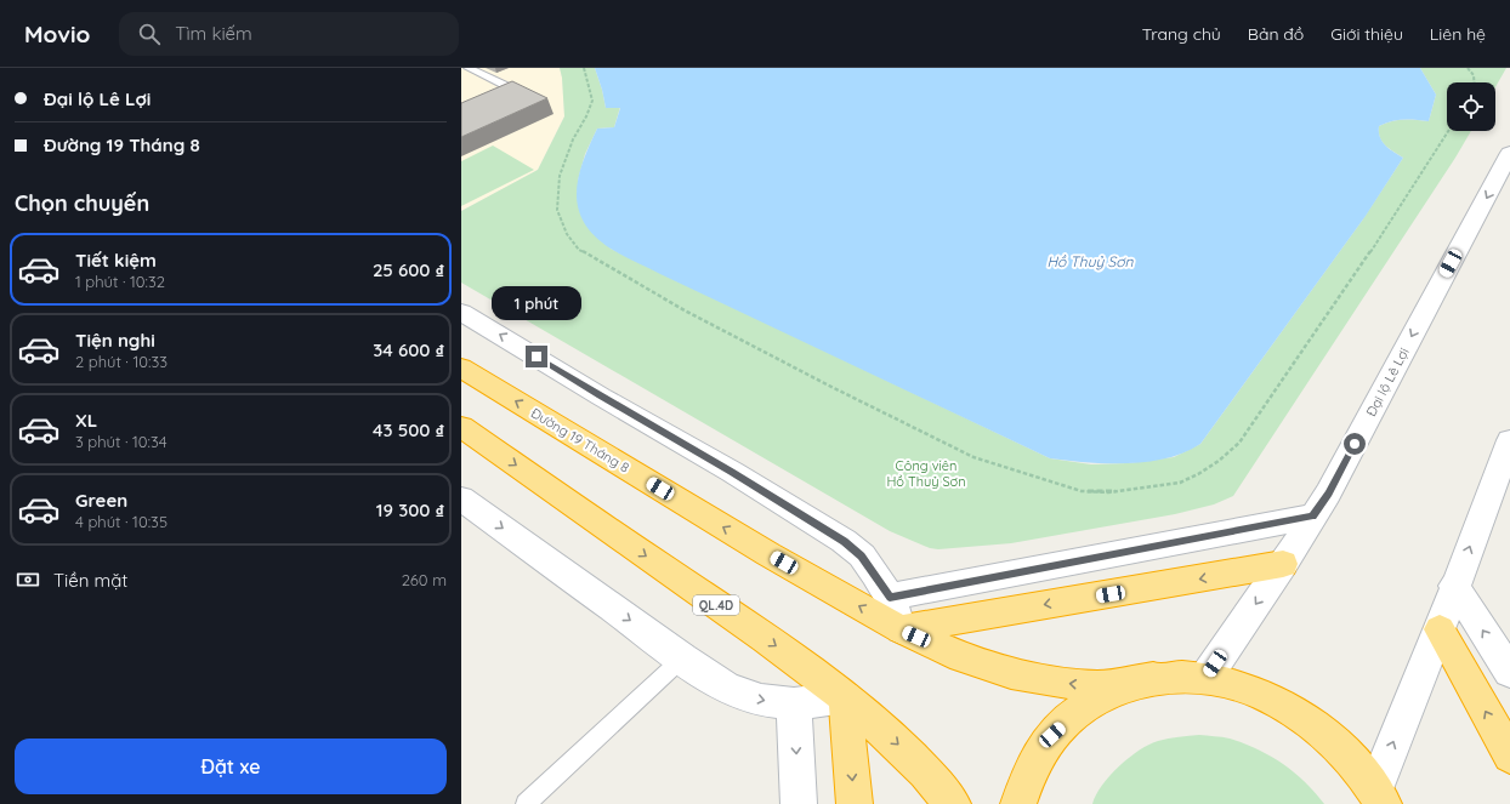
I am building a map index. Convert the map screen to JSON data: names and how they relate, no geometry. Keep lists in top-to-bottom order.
{
  "streets": {
    "highway": ["Đường 19 Tháng 8", "QL.4D"],
    "street": ["Đại lộ Lê Lợi"]
  },
  "water": ["Hồ Thuỷ Sơn"],
  "parks": ["Công viên Hồ Thuỷ Sơn"],
  "page": {
    "header": "Movio",
    "search": "Tìm kiếm",
    "nav": [
      "Trang chủ",
      "Bản đồ",
      "Giới thiệu",
      "Liên hệ"
    ],
    "banner": ["Đại lộ Lê Lợi", "Đường 19 Tháng 8"],
    "heading": "Chọn chuyến",
    "list": [
      {
        "name": "Tiết kiệm",
        "note": "1 phút · 10:32",
        "value": "25 600 ₫"
      },
      {
        "name": "Tiện nghi",
        "note": "2 phút · 10:33",
        "value": "34 600 ₫"
      },
      {
        "name": "XL",
        "note": "3 phút · 10:34",
        "value": "43 500 ₫"
      },
      {
        "name": "Green",
        "note": "4 phút · 10:35",
        "value": "19 300 ₫"
      }
    ],
    "bubble": "1 phút",
    "pay": ["Tiền mặt", "260 m"],
    "buttons": "Đặt xe"
  }
}
